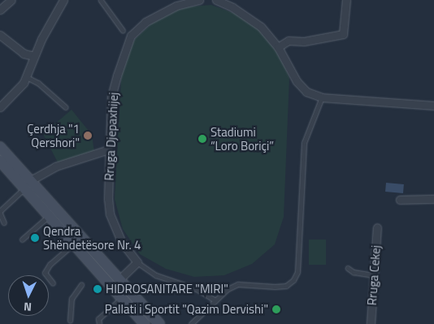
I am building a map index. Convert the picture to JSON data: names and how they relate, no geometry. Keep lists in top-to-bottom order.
{
  "streets": {
    "street": ["Rruga Djepaxhijej", "Rruga Cekej"]
  },
  "places": [
    "Çerdhja \"1 Qershori\"",
    "Stadiumi “Loro Boriçi”",
    "Qendra Shëndetësore Nr. 4",
    "HIDROSANITARE \"MIRI\"",
    "Pallati i Sportit \"Qazim Dervishi\""
  ],
  "north": "bottom"
}
